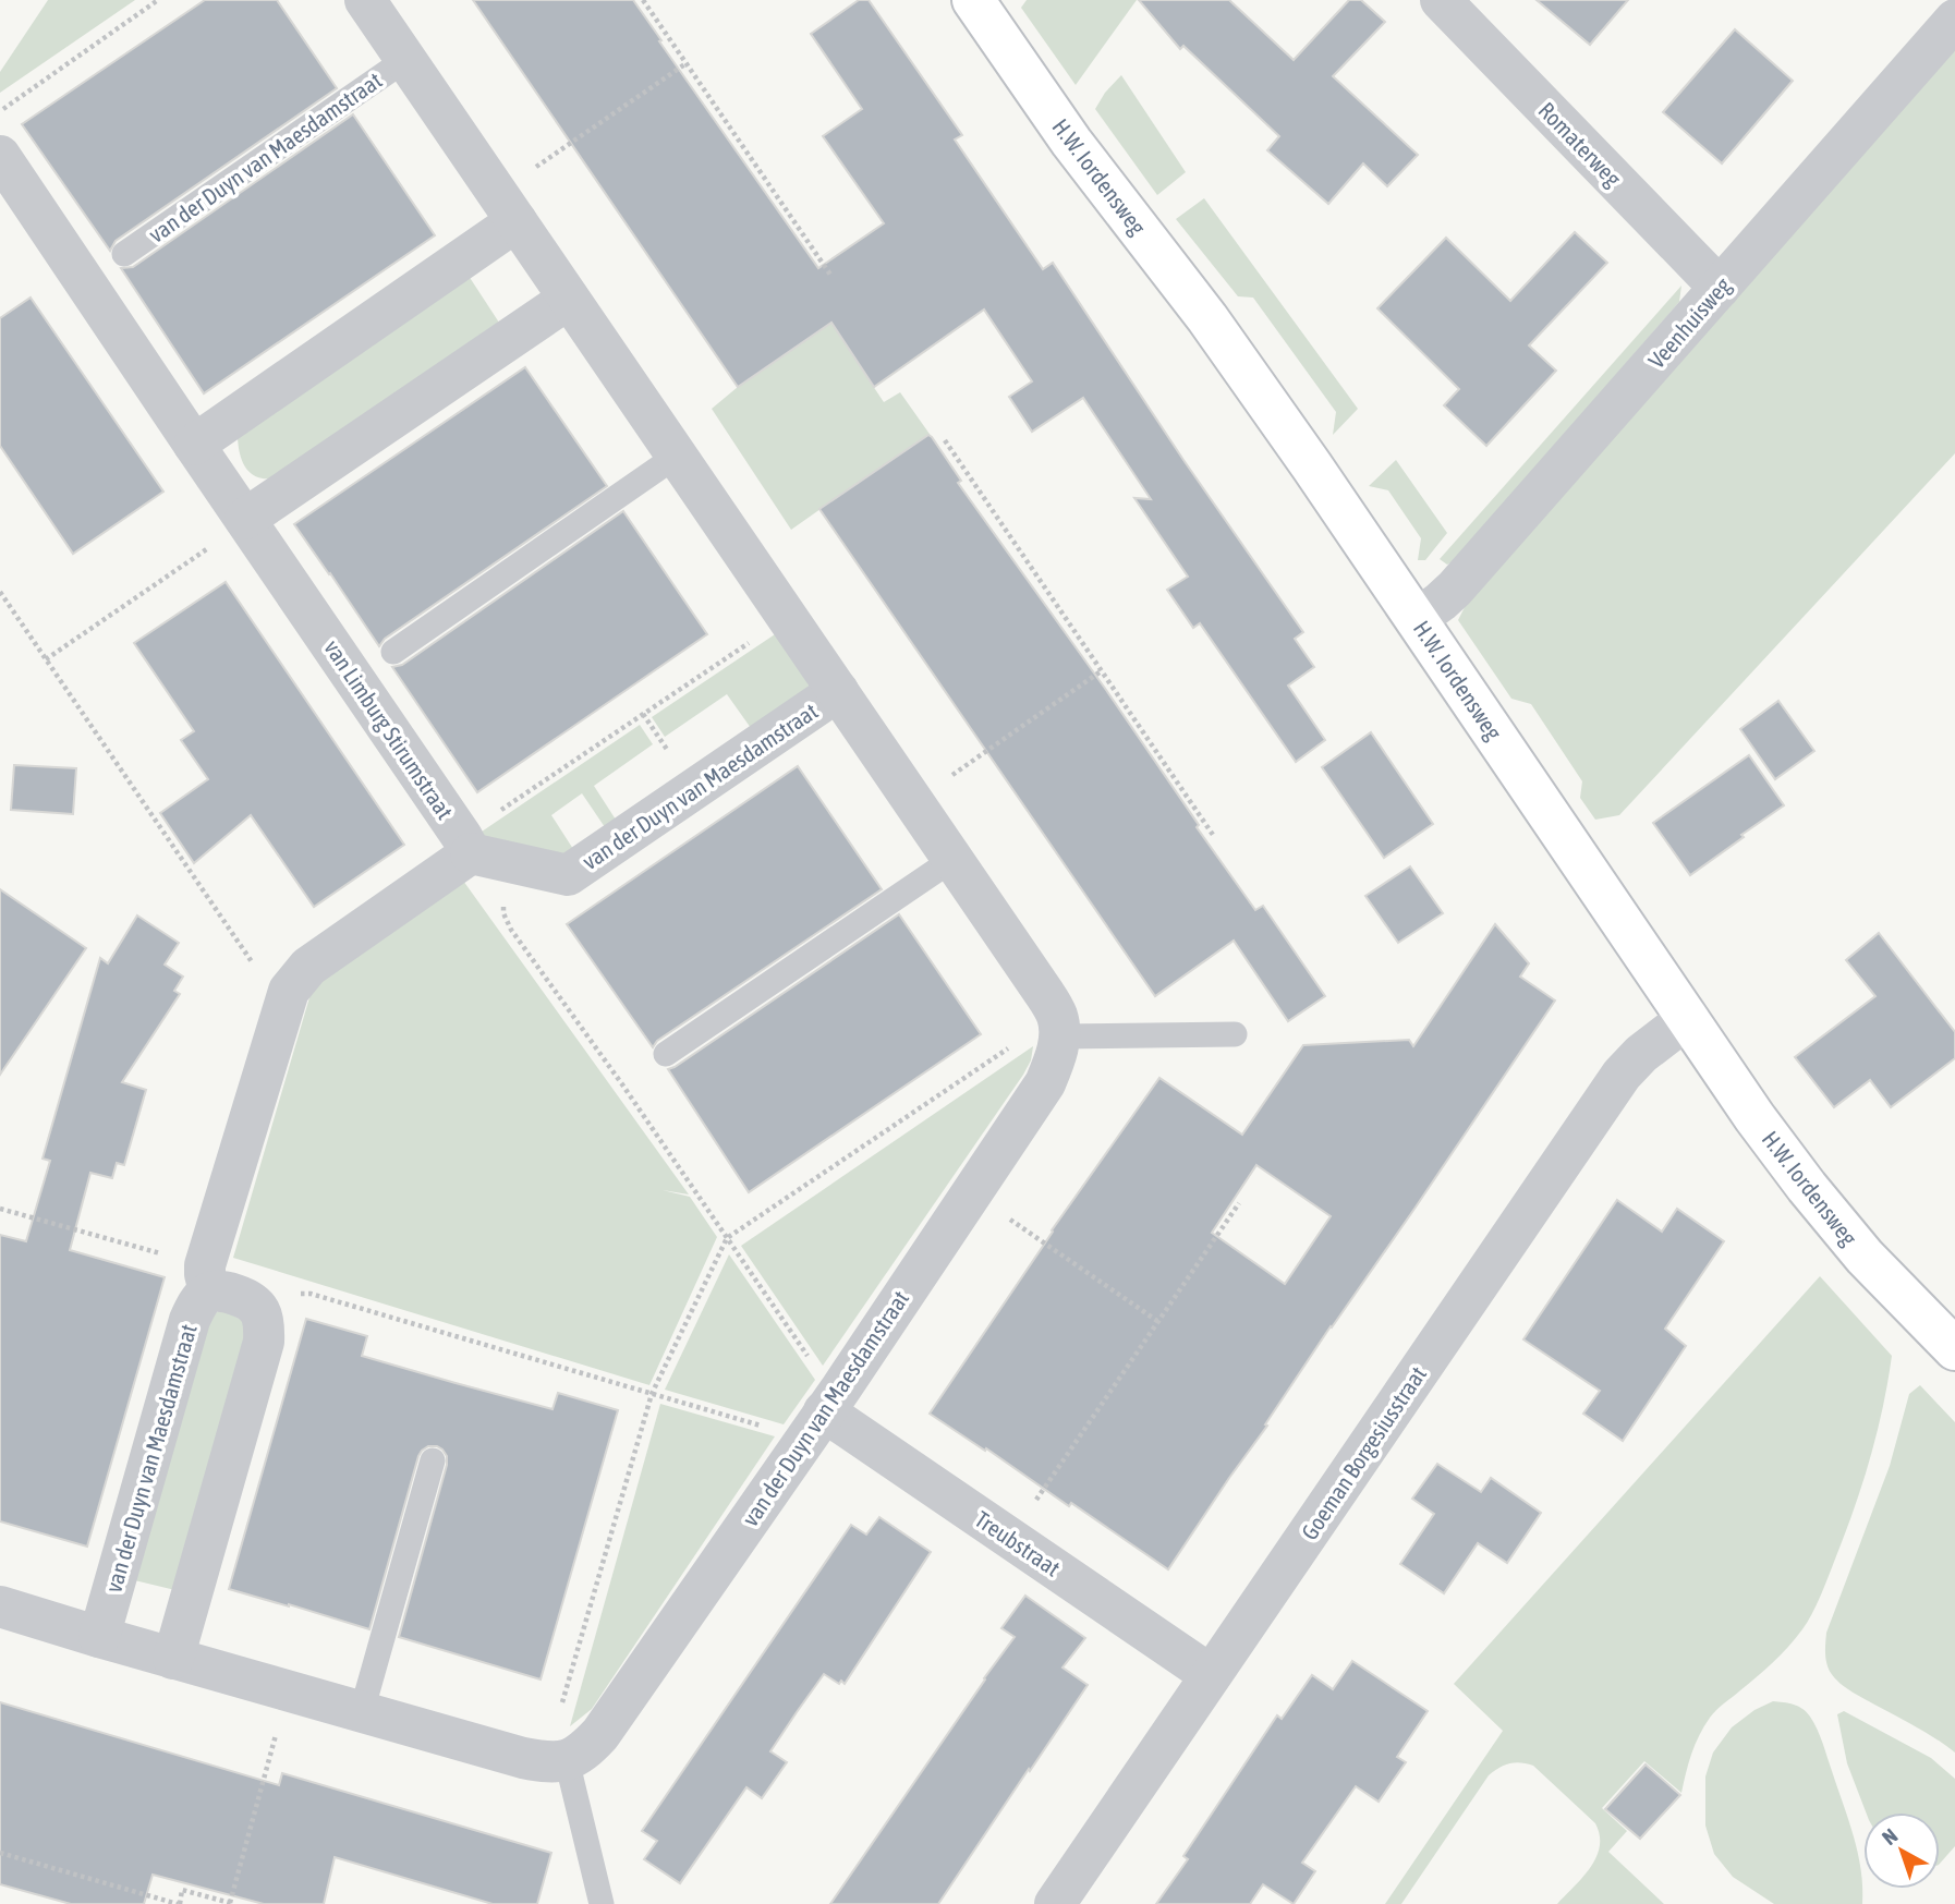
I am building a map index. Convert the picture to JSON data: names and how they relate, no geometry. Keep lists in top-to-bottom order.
{
  "streets": {
    "main road": ["H.W. Iordensweg"],
    "street": [
      "Romaterweg",
      "van der Duyn van Maesdamstraat",
      "Veenhuisweg",
      "van Limburg Stirumstraat",
      "Goeman Borgesiusstraat",
      "Treubstraat"
    ]
  },
  "crossings": [
    ["Romaterweg", "Veenhuisweg"],
    ["van der Duyn van Maesdamstraat", "van Limburg Stirumstraat"],
    ["van der Duyn van Maesdamstraat", "Treubstraat"],
    ["H.W. Iordensweg", "Veenhuisweg"],
    ["H.W. Iordensweg", "Goeman Borgesiusstraat"],
    ["Goeman Borgesiusstraat", "Treubstraat"]
  ],
  "north": "top left"
}
